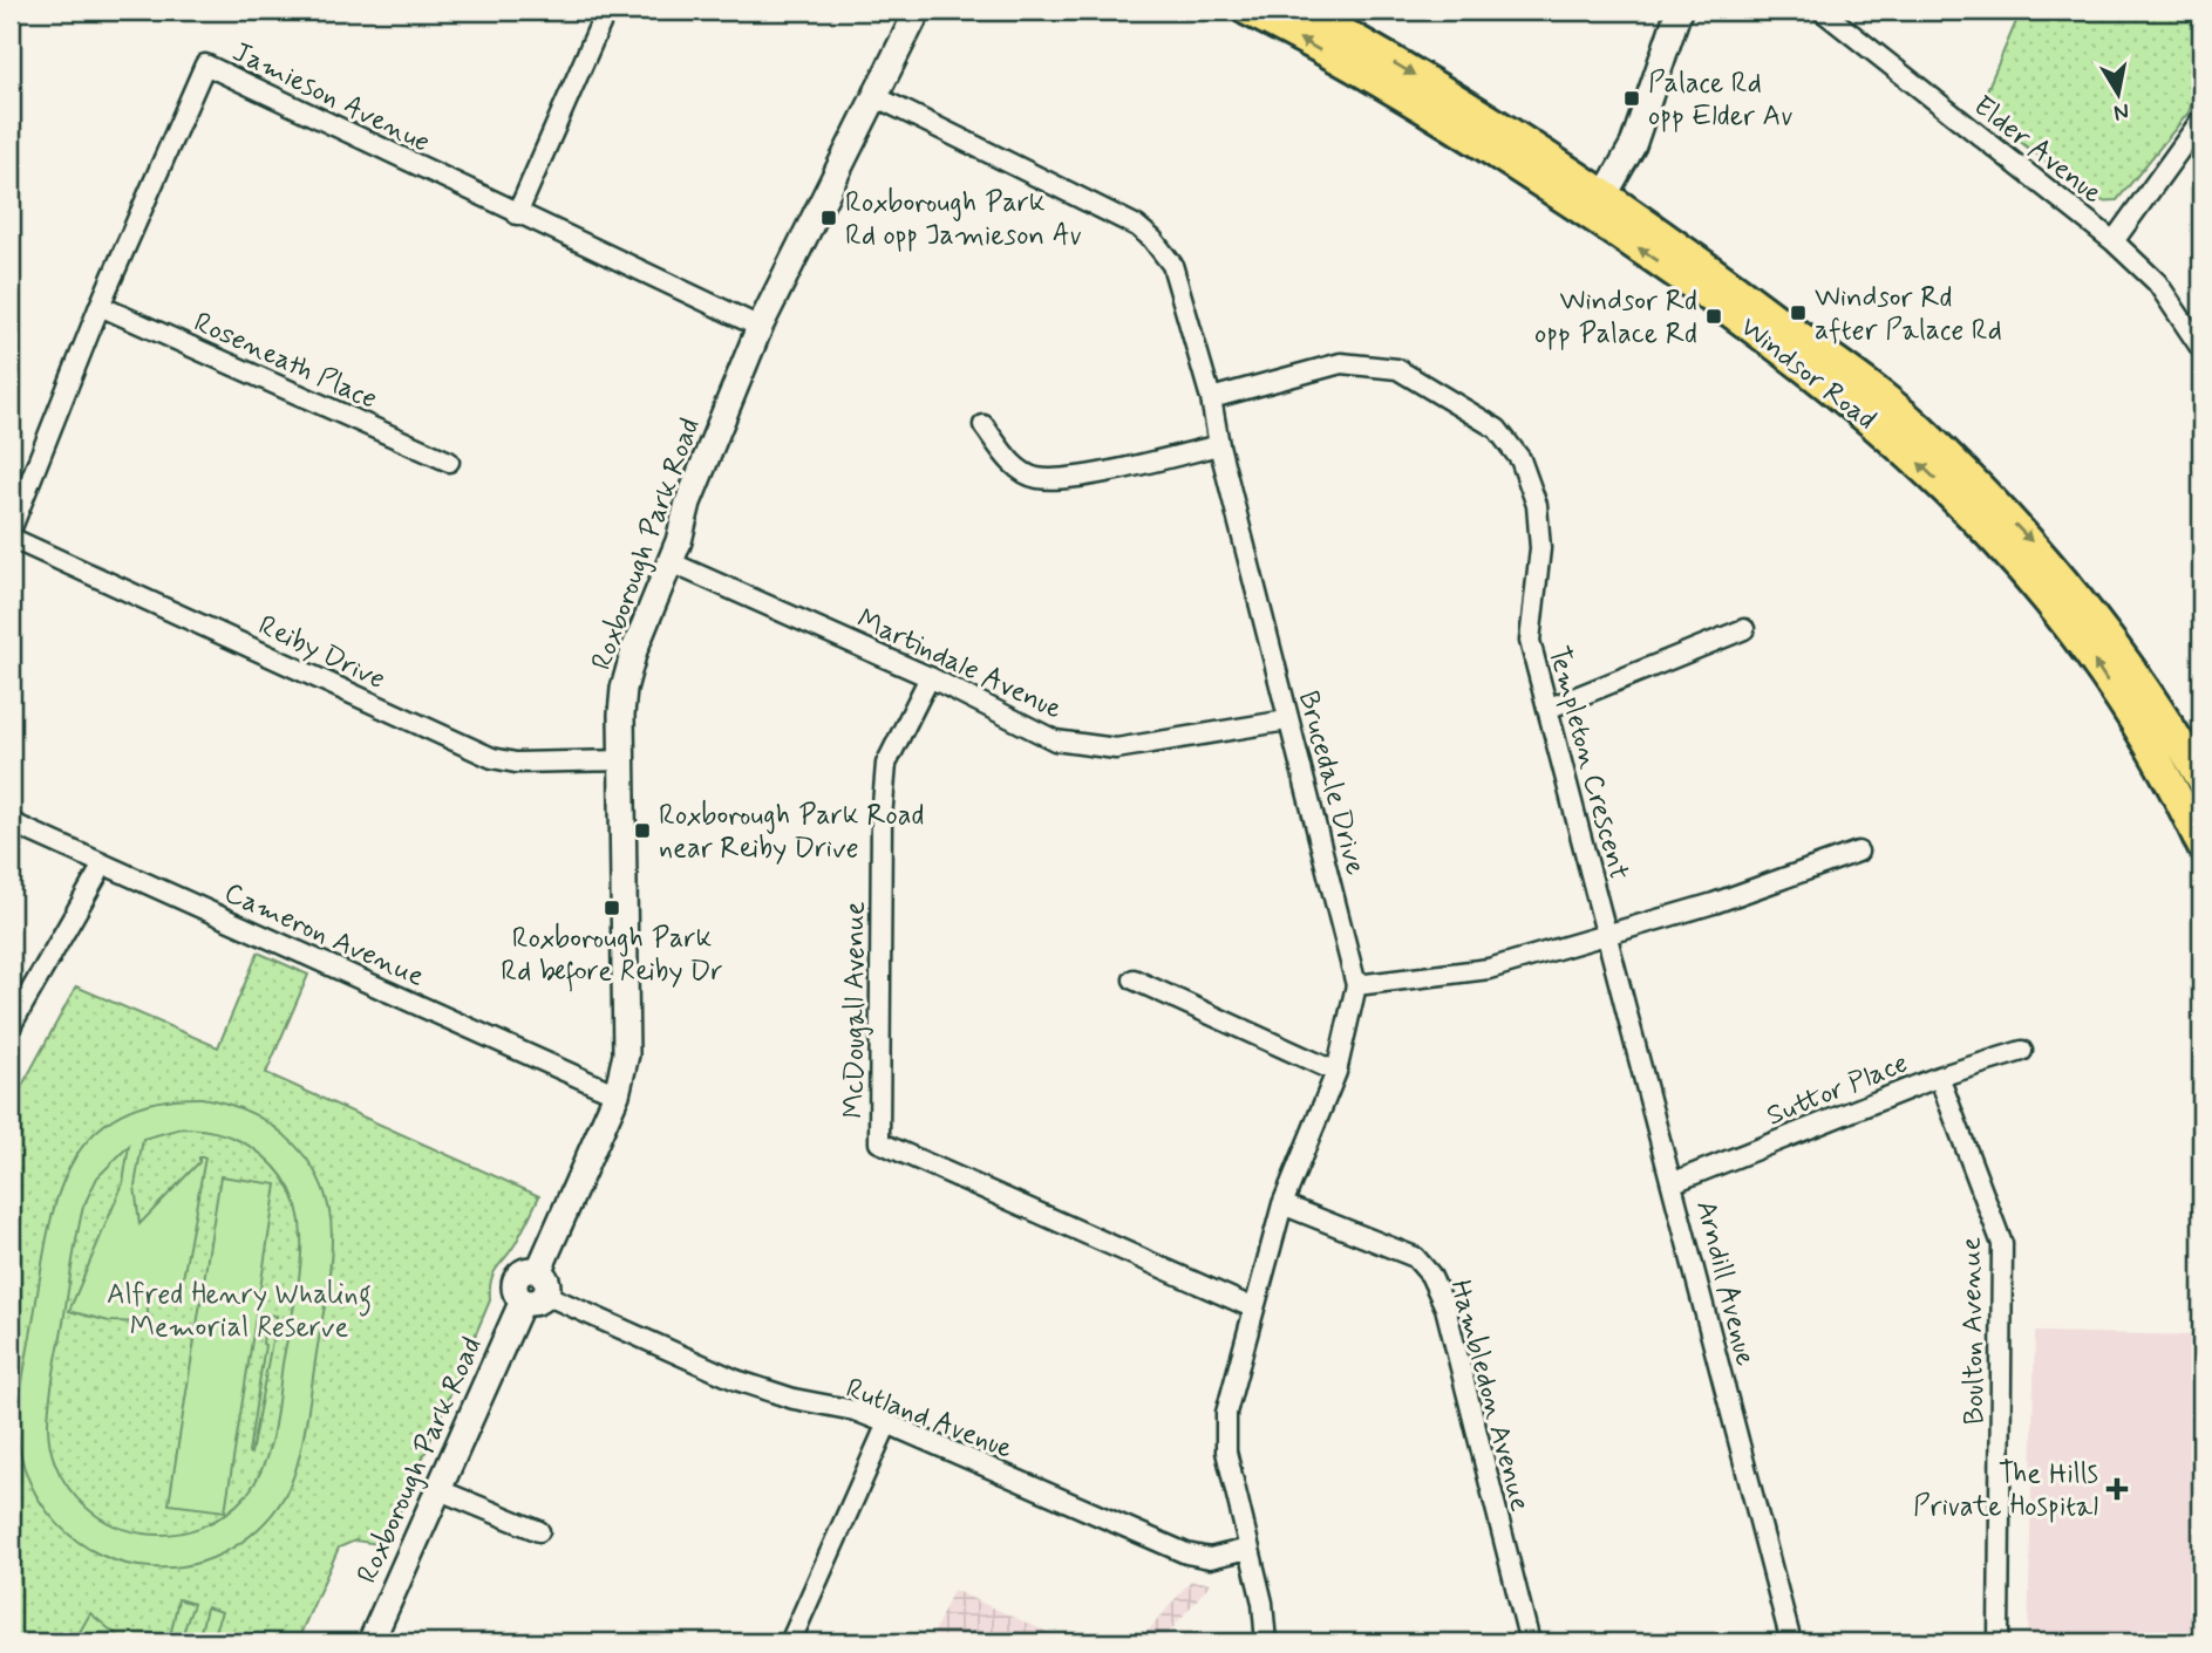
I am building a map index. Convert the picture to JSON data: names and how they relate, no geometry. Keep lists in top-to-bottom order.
{
  "streets": {
    "main road": ["Windsor Road"],
    "street": [
      "Jamieson Avenue",
      "Elder Avenue",
      "Roseneath Place",
      "Roxborough Park Road",
      "Reiby Drive",
      "Martindale Avenue",
      "Templeton Crescent",
      "Brucedale Drive",
      "Cameron Avenue",
      "McDougall Avenue",
      "Suttor Place",
      "Arndill Avenue",
      "Boulton Avenue",
      "Hambledon Avenue",
      "Rutland Avenue"
    ]
  },
  "crossings": [
    ["Jamieson Avenue", "Roseneath Place"],
    ["Jamieson Avenue", "Roxborough Park Road"],
    ["Roxborough Park Road", "Reiby Drive"],
    ["Roxborough Park Road", "Martindale Avenue"],
    ["Roxborough Park Road", "Brucedale Drive"],
    ["Roxborough Park Road", "Cameron Avenue"],
    ["Roxborough Park Road", "Rutland Avenue"],
    ["Martindale Avenue", "Brucedale Drive"],
    ["Martindale Avenue", "McDougall Avenue"],
    ["Templeton Crescent", "Brucedale Drive"],
    ["Templeton Crescent", "Arndill Avenue"],
    ["Brucedale Drive", "McDougall Avenue"],
    ["Brucedale Drive", "Hambledon Avenue"],
    ["Brucedale Drive", "Rutland Avenue"],
    ["Suttor Place", "Arndill Avenue"],
    ["Suttor Place", "Boulton Avenue"]
  ],
  "parks": ["Alfred Henry Whaling Memorial Reserve"],
  "places": {
    "transit": [
      "Palace Rd opp Elder Av",
      "Roxborough Park Rd opp Jamieson Av",
      "Windsor Rd after Palace Rd",
      "Windsor Rd opp Palace Rd",
      "Roxborough Park Road near Reiby Drive",
      "Roxborough Park Rd before Reiby Dr"
    ],
    "health": ["The Hills Private Hospital"]
  },
  "north": "bottom"
}
